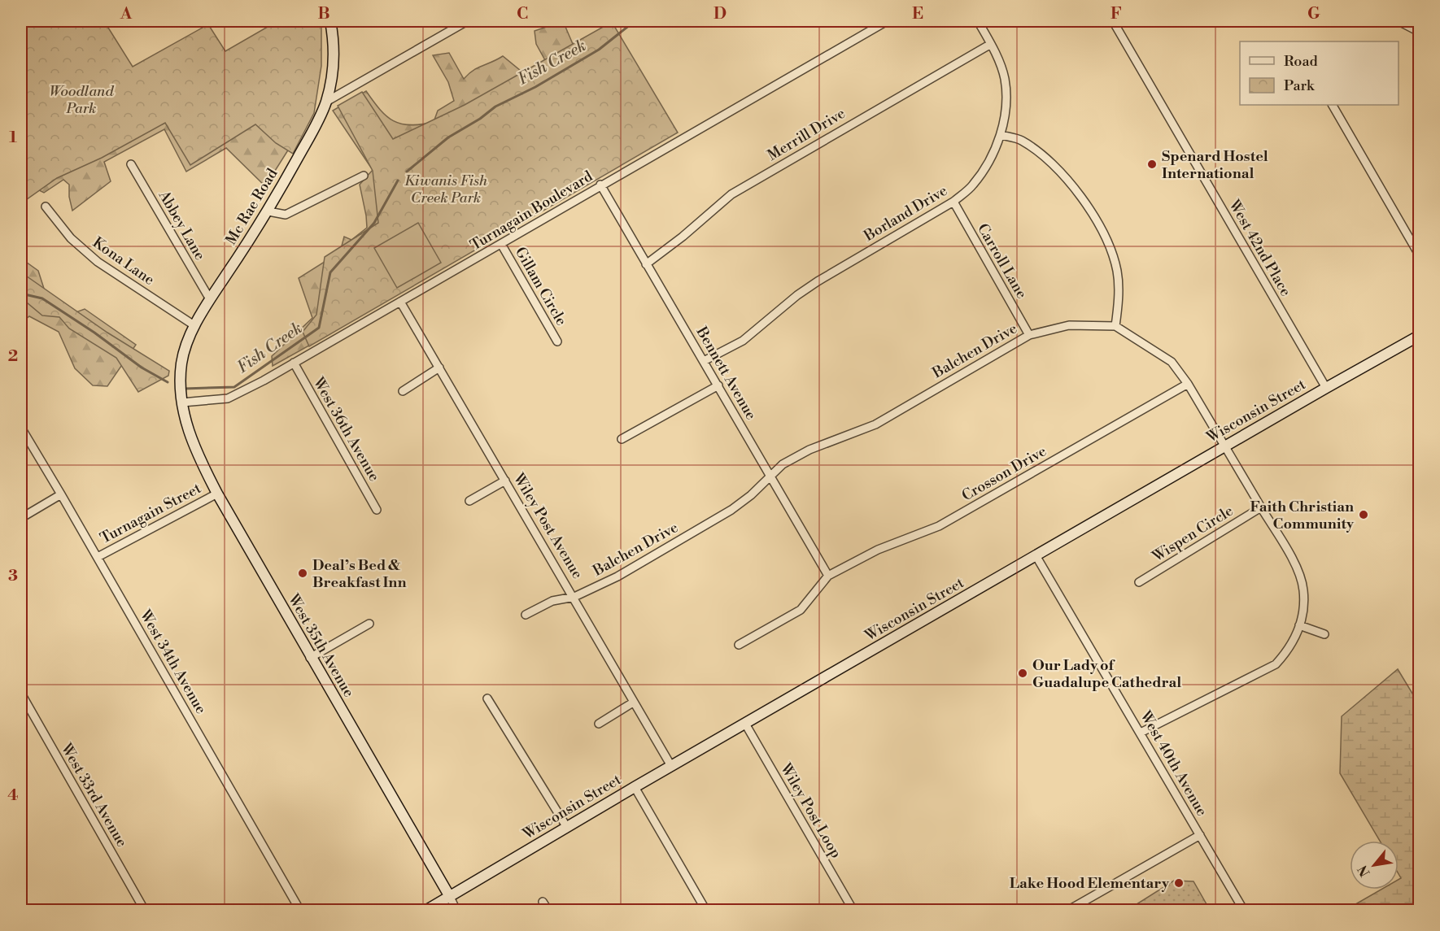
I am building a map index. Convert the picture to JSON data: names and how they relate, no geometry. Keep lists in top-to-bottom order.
{
  "streets": {
    "street": [
      "Merrill Drive",
      "Mc Rae Road",
      "Turnagain Boulevard",
      "Borland Drive",
      "Abbey Lane",
      "West 42nd Place",
      "Kona Lane",
      "Carroll Lane",
      "Gillam Circle",
      "Balchen Drive",
      "Bennett Avenue",
      "Wisconsin Street",
      "West 36th Avenue",
      "Crosson Drive",
      "Turnagain Street",
      "Wiley Post Avenue",
      "Wispen Circle",
      "West 35th Avenue",
      "West 34th Avenue",
      "West 40th Avenue",
      "West 33rd Avenue",
      "Wiley Post Loop"
    ]
  },
  "crossings": [
    ["Merrill Drive", "Borland Drive"],
    ["Merrill Drive", "Bennett Avenue"],
    ["Mc Rae Road", "Turnagain Boulevard"],
    ["Mc Rae Road", "Abbey Lane"],
    ["Mc Rae Road", "Kona Lane"],
    ["Mc Rae Road", "West 35th Avenue"],
    ["Turnagain Boulevard", "Gillam Circle"],
    ["Turnagain Boulevard", "Bennett Avenue"],
    ["Turnagain Boulevard", "West 36th Avenue"],
    ["Turnagain Boulevard", "Wiley Post Avenue"],
    ["Turnagain Boulevard", "West 35th Avenue"],
    ["Borland Drive", "Carroll Lane"],
    ["Borland Drive", "Bennett Avenue"],
    ["West 42nd Place", "Wisconsin Street"],
    ["Carroll Lane", "Balchen Drive"],
    ["Balchen Drive", "Bennett Avenue"],
    ["Balchen Drive", "Wiley Post Avenue"],
    ["Bennett Avenue", "Crosson Drive"],
    ["Wisconsin Street", "Wiley Post Avenue"],
    ["Wisconsin Street", "West 35th Avenue"],
    ["Wisconsin Street", "West 40th Avenue"],
    ["Wisconsin Street", "Wiley Post Loop"],
    ["Turnagain Street", "West 35th Avenue"],
    ["Turnagain Street", "West 34th Avenue"]
  ],
  "water": ["Fish Creek"],
  "parks": ["Woodland Park", "Kiwanis Fish Creek Park"],
  "places": [
    "Spenard Hostel International",
    "Faith Christian Community",
    "Deal’s Bed & Breakfast Inn",
    "Our Lady of Guadalupe Cathedral",
    "Lake Hood Elementary"
  ],
  "legend": ["Road", "Park"],
  "north": "bottom left",
  "grid": {
    "columns": [
      "A",
      "B",
      "C",
      "D",
      "E",
      "F",
      "G"
    ],
    "rows": [
      "1",
      "2",
      "3",
      "4"
    ]
  }
}
